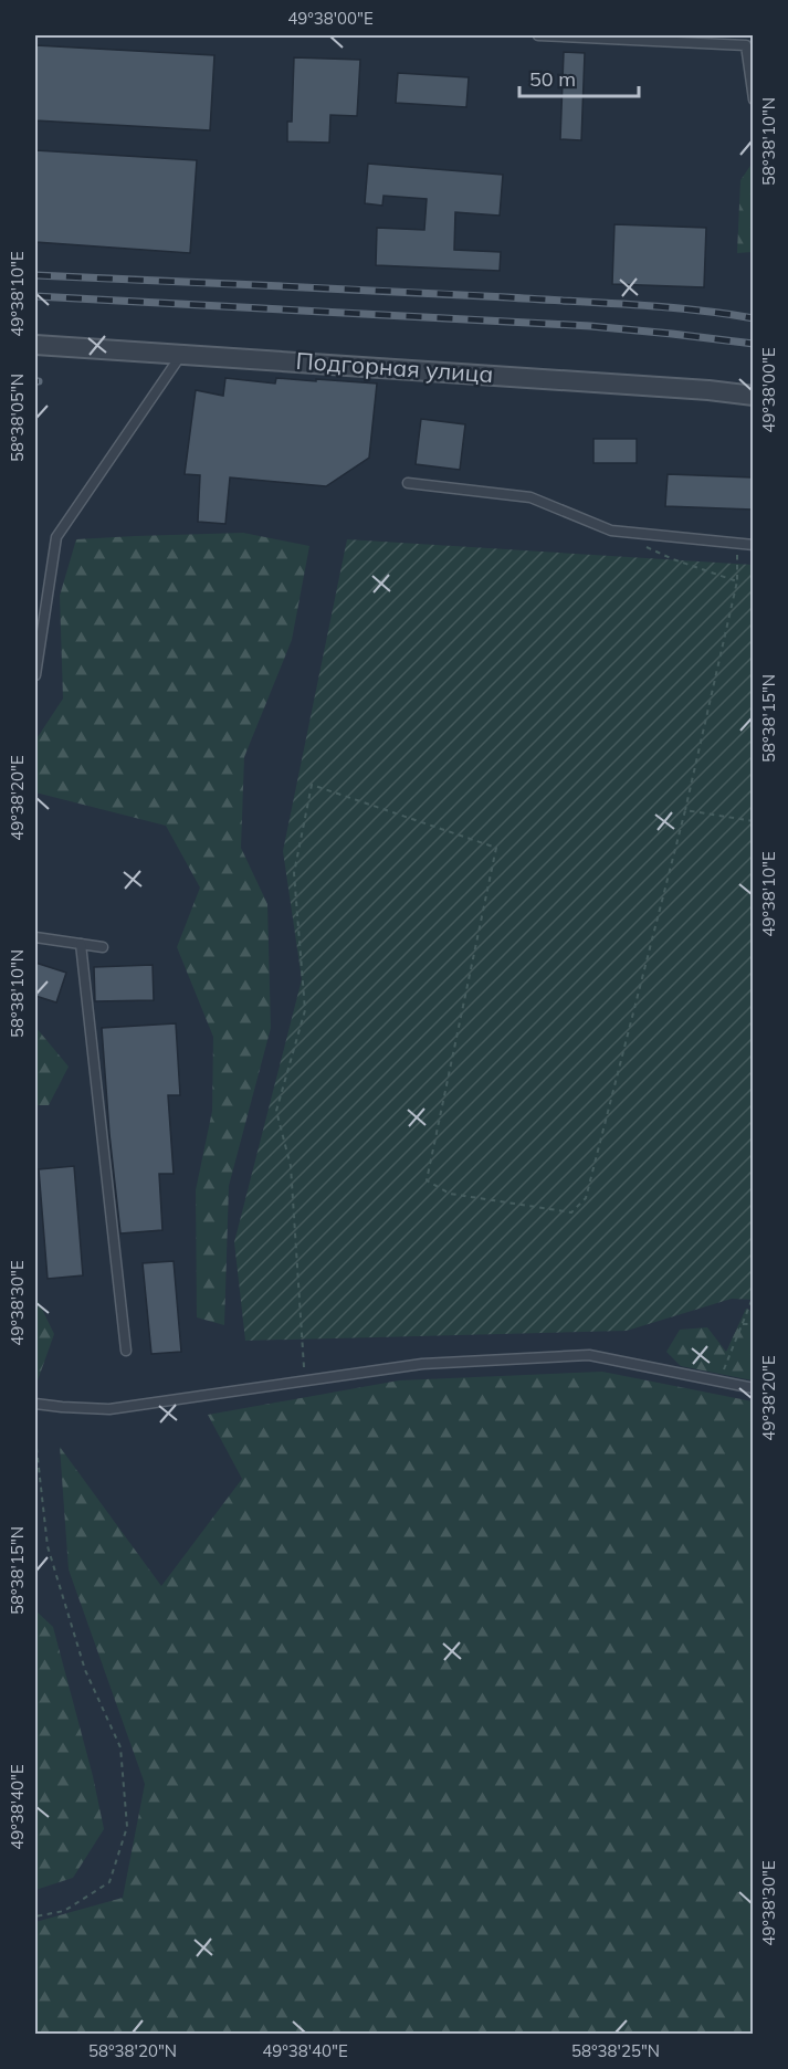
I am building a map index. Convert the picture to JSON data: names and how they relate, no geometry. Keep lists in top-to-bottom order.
{
  "streets": {
    "street": ["Подгорная улица"]
  },
  "scale_bar": "50 m",
  "coordinates": [
    "49°38'00\"E",
    "58°38'10\"N",
    "49°38'10\"E",
    "58°38'05\"N",
    "58°38'15\"N",
    "49°38'20\"E",
    "49°38'30\"E",
    "49°38'40\"E",
    "58°38'20\"N",
    "58°38'25\"N"
  ]
}
